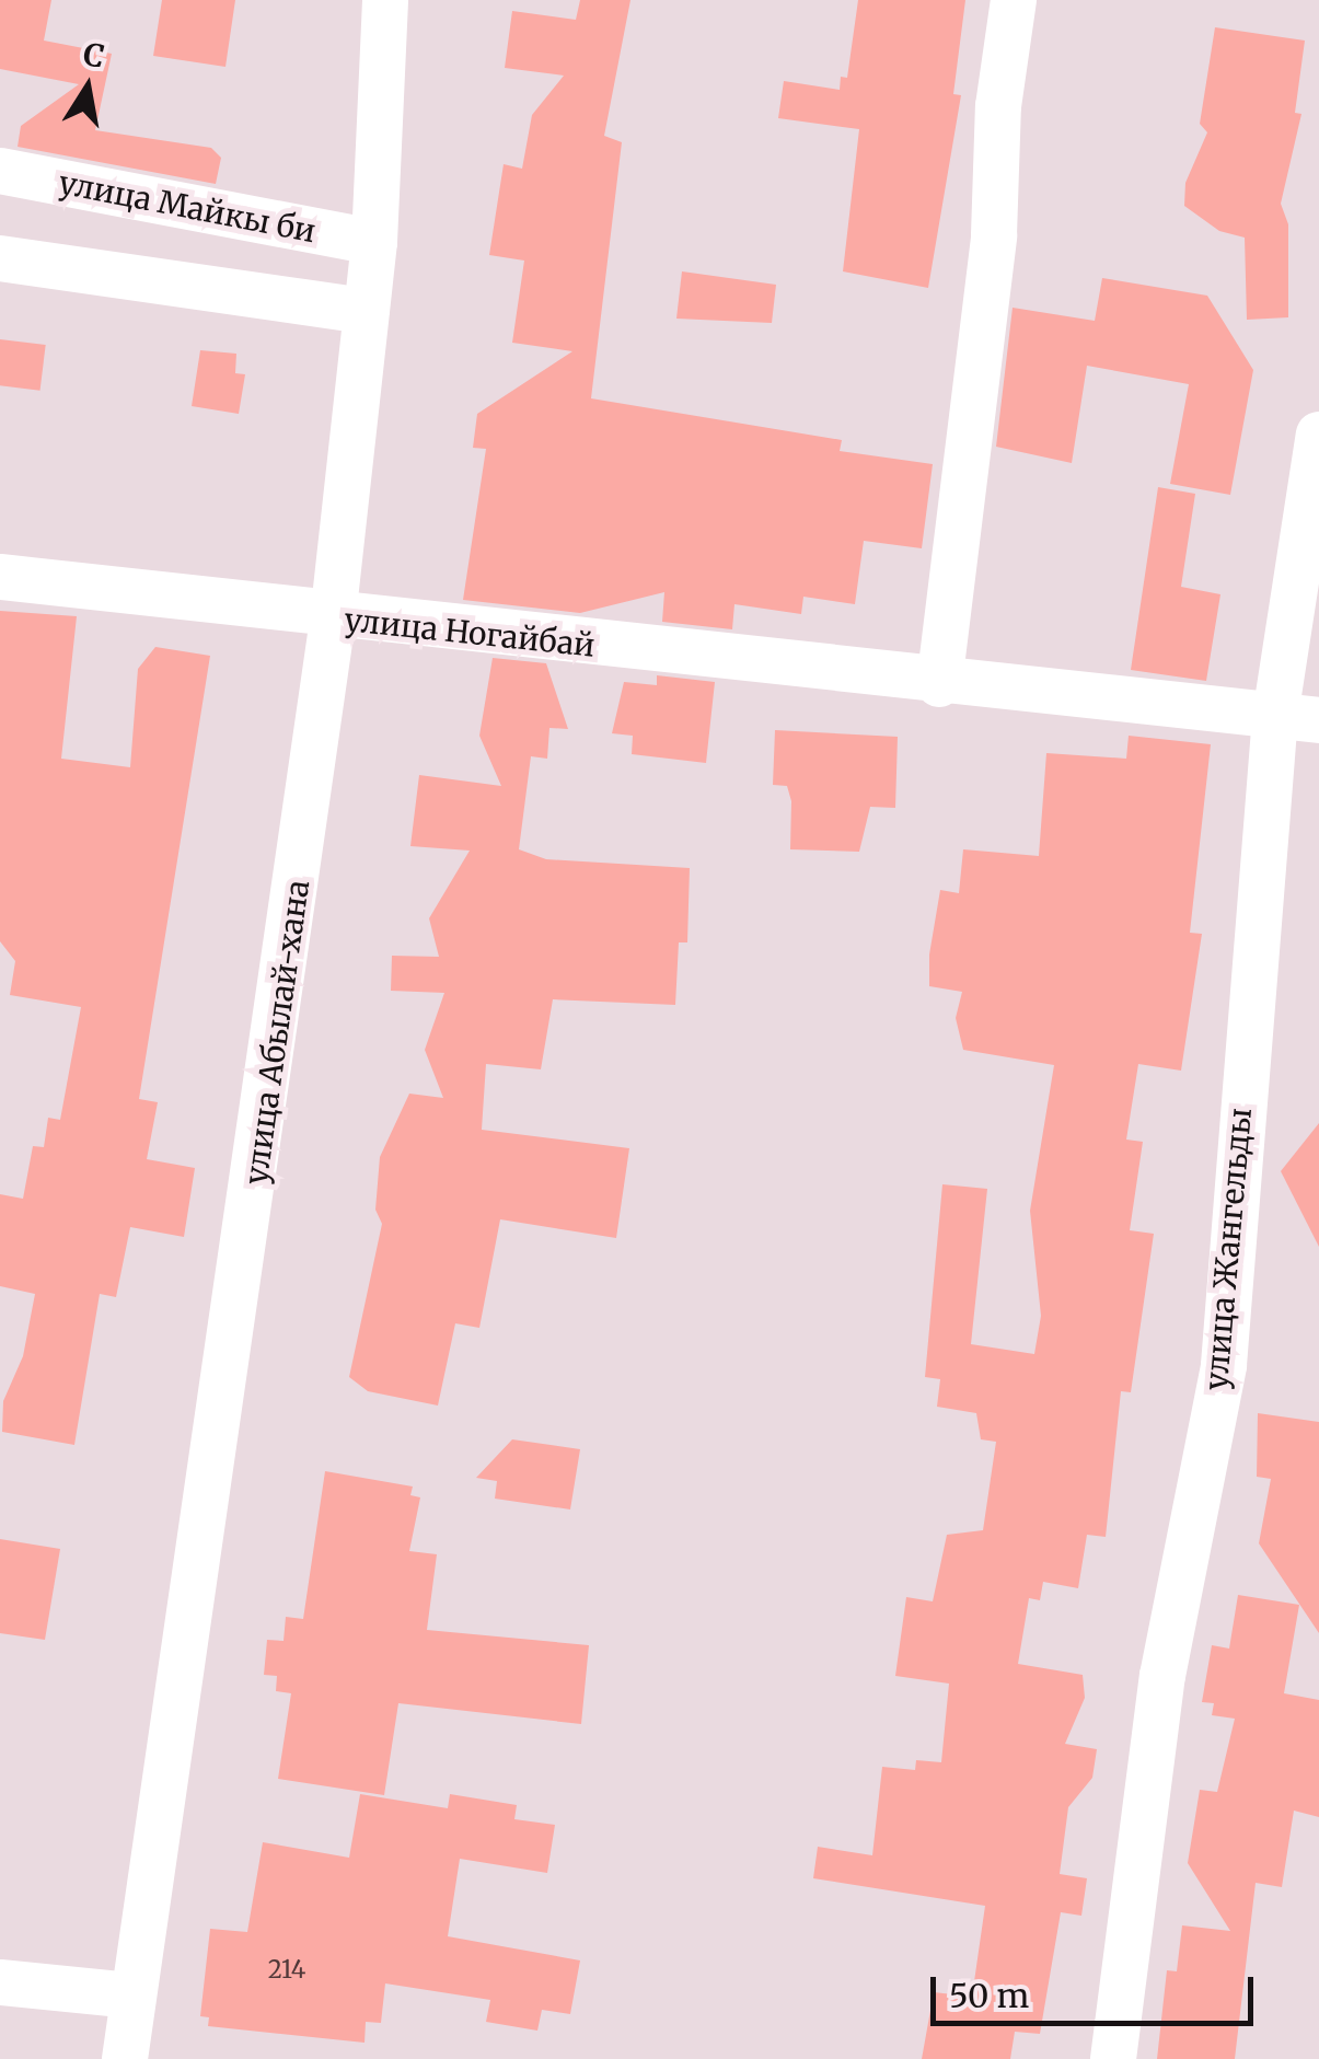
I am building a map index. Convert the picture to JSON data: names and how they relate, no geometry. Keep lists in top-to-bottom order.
{
  "streets": {
    "street": [
      "улица Майкы би",
      "улица Ногайбай",
      "улица Абылай-хана",
      "улица Жангельды"
    ]
  },
  "crossings": [
    ["улица Майкы би", "улица Абылай-хана"],
    ["улица Ногайбай", "улица Абылай-хана"],
    ["улица Ногайбай", "улица Жангельды"]
  ],
  "house_numbers": ["214"],
  "scale_bar": "50 m",
  "north": "top"
}
